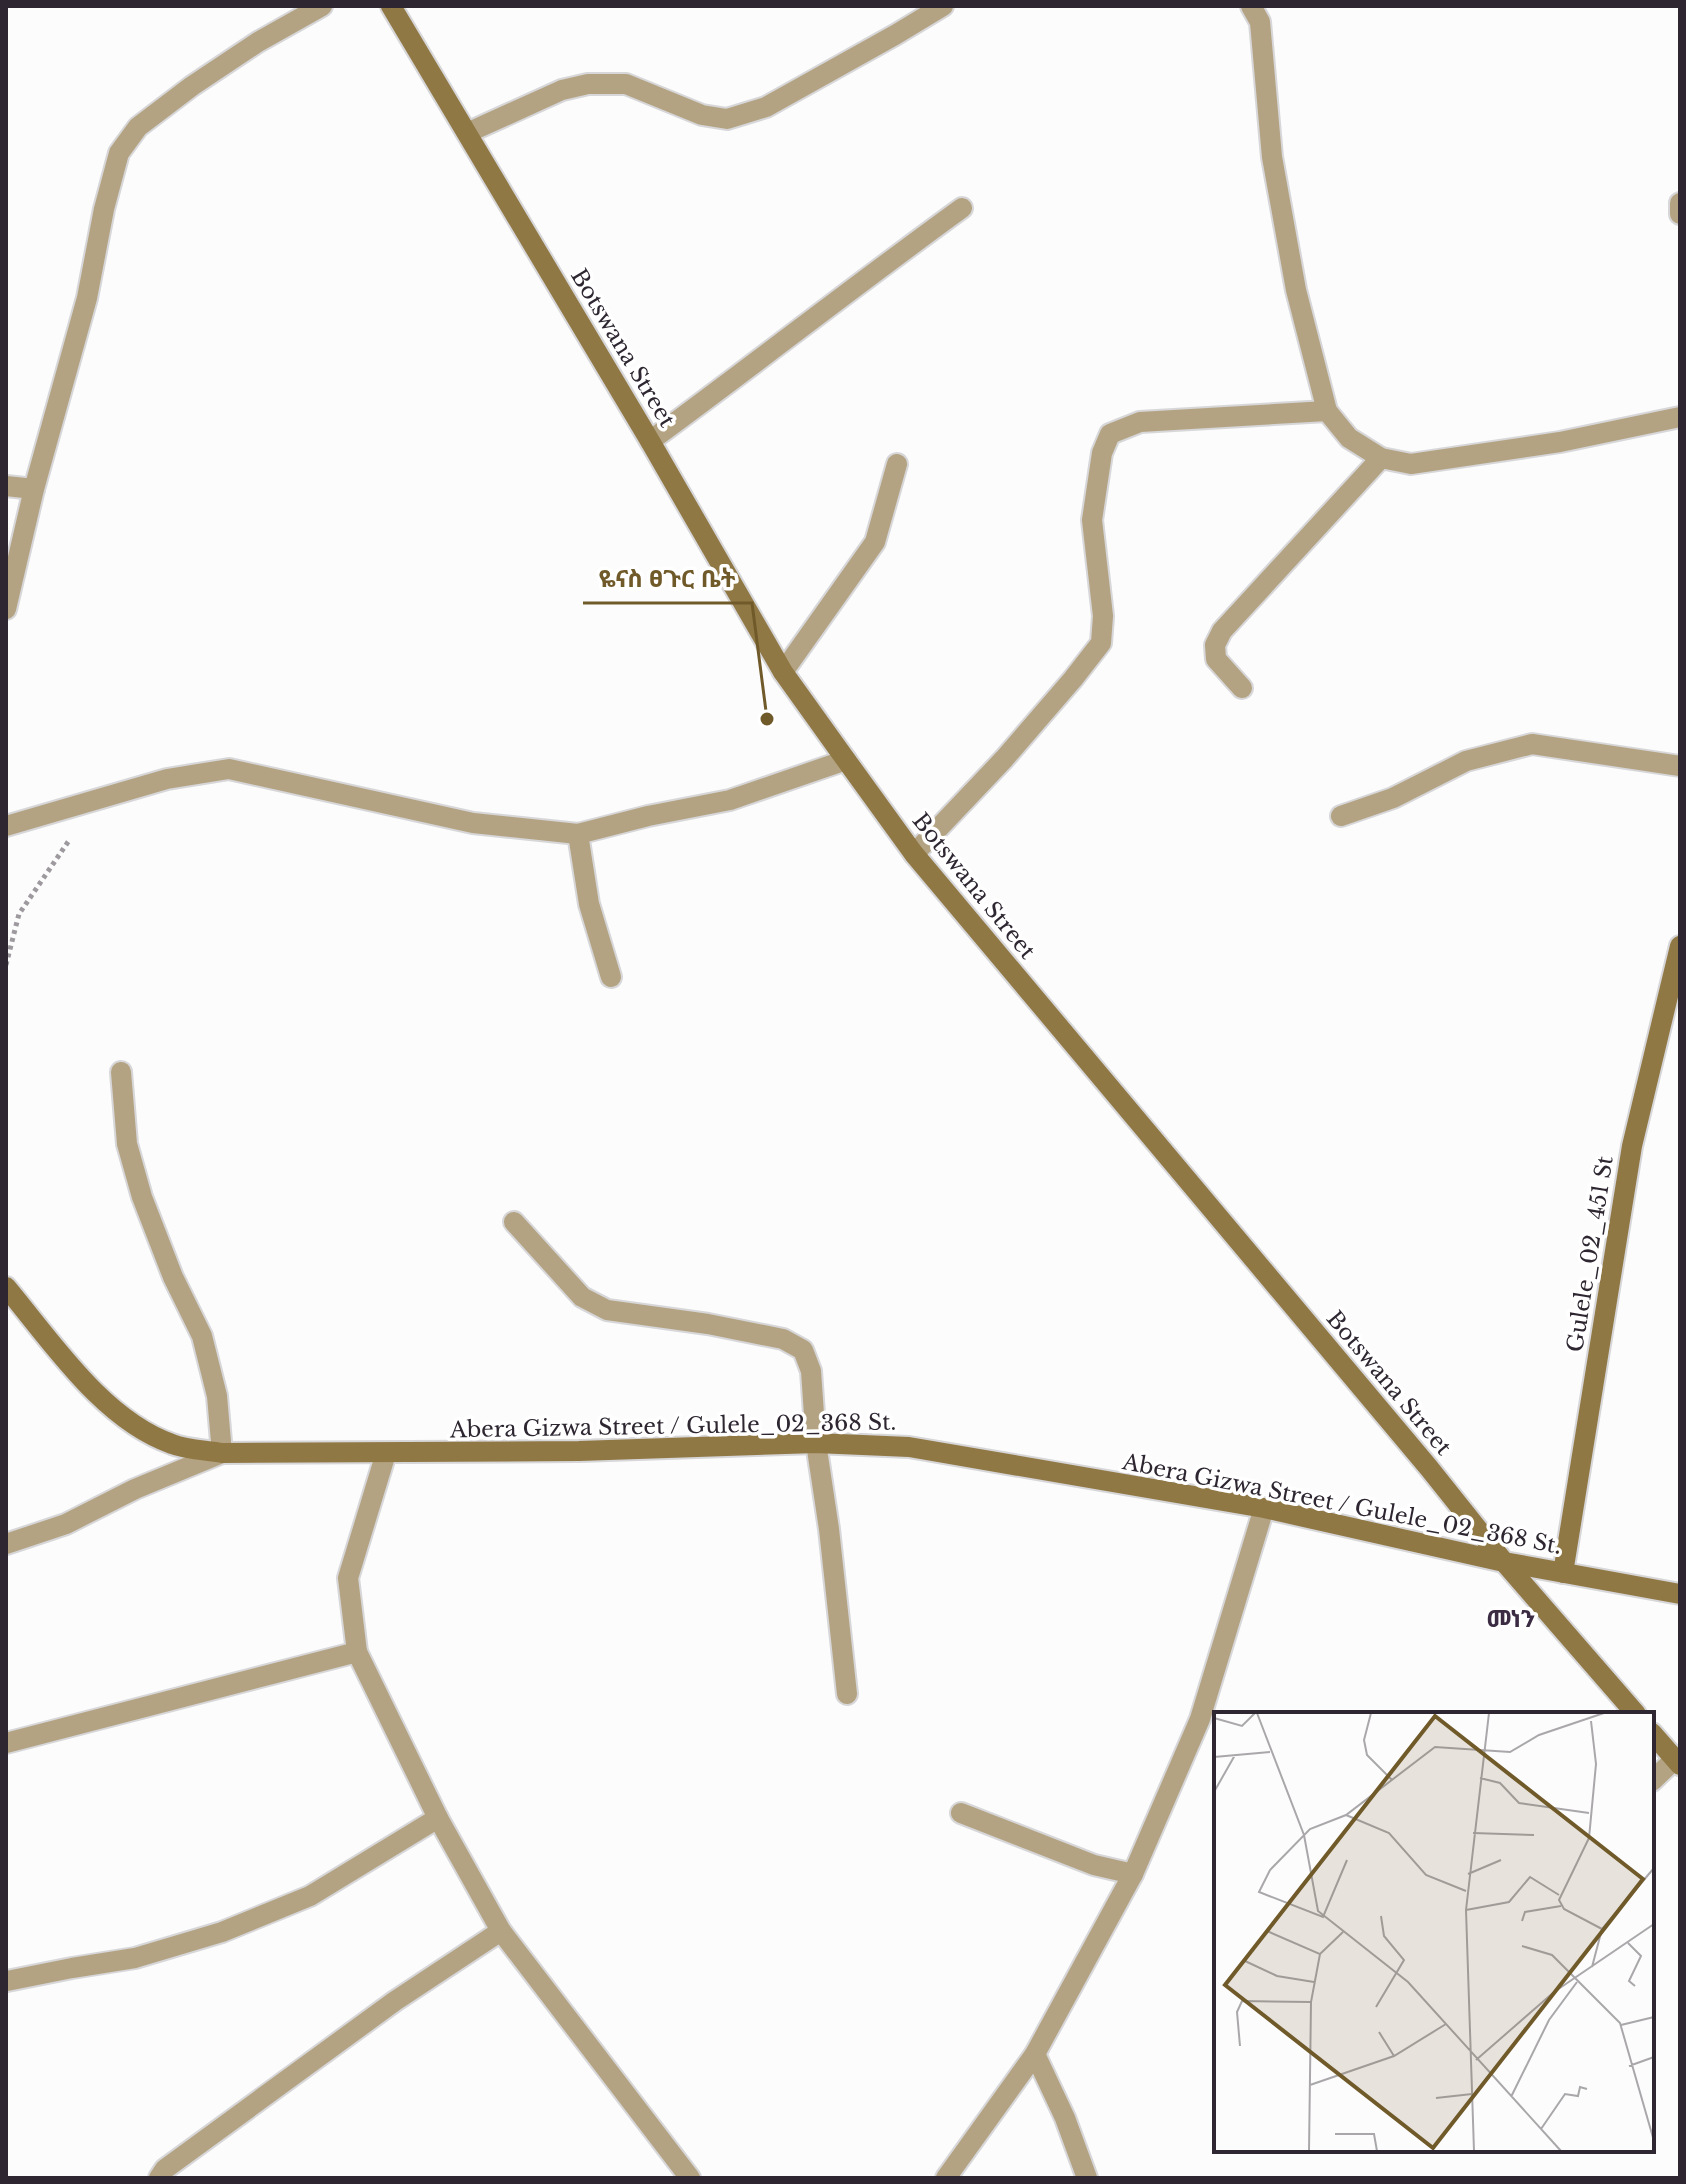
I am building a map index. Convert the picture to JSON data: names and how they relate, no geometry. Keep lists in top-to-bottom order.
{
  "streets": {
    "main road": ["Botswana Street", "Gulele_02_451 St", "Abera Gizwa Street / Gulele_02_368 St."]
  },
  "crossings": [
    ["Botswana Street", "Abera Gizwa Street / Gulele_02_368 St."],
    ["Gulele_02_451 St", "Abera Gizwa Street / Gulele_02_368 St."]
  ],
  "districts": ["መነን"],
  "places": ["ዬናስ ፀጉር ቤት"]
}
